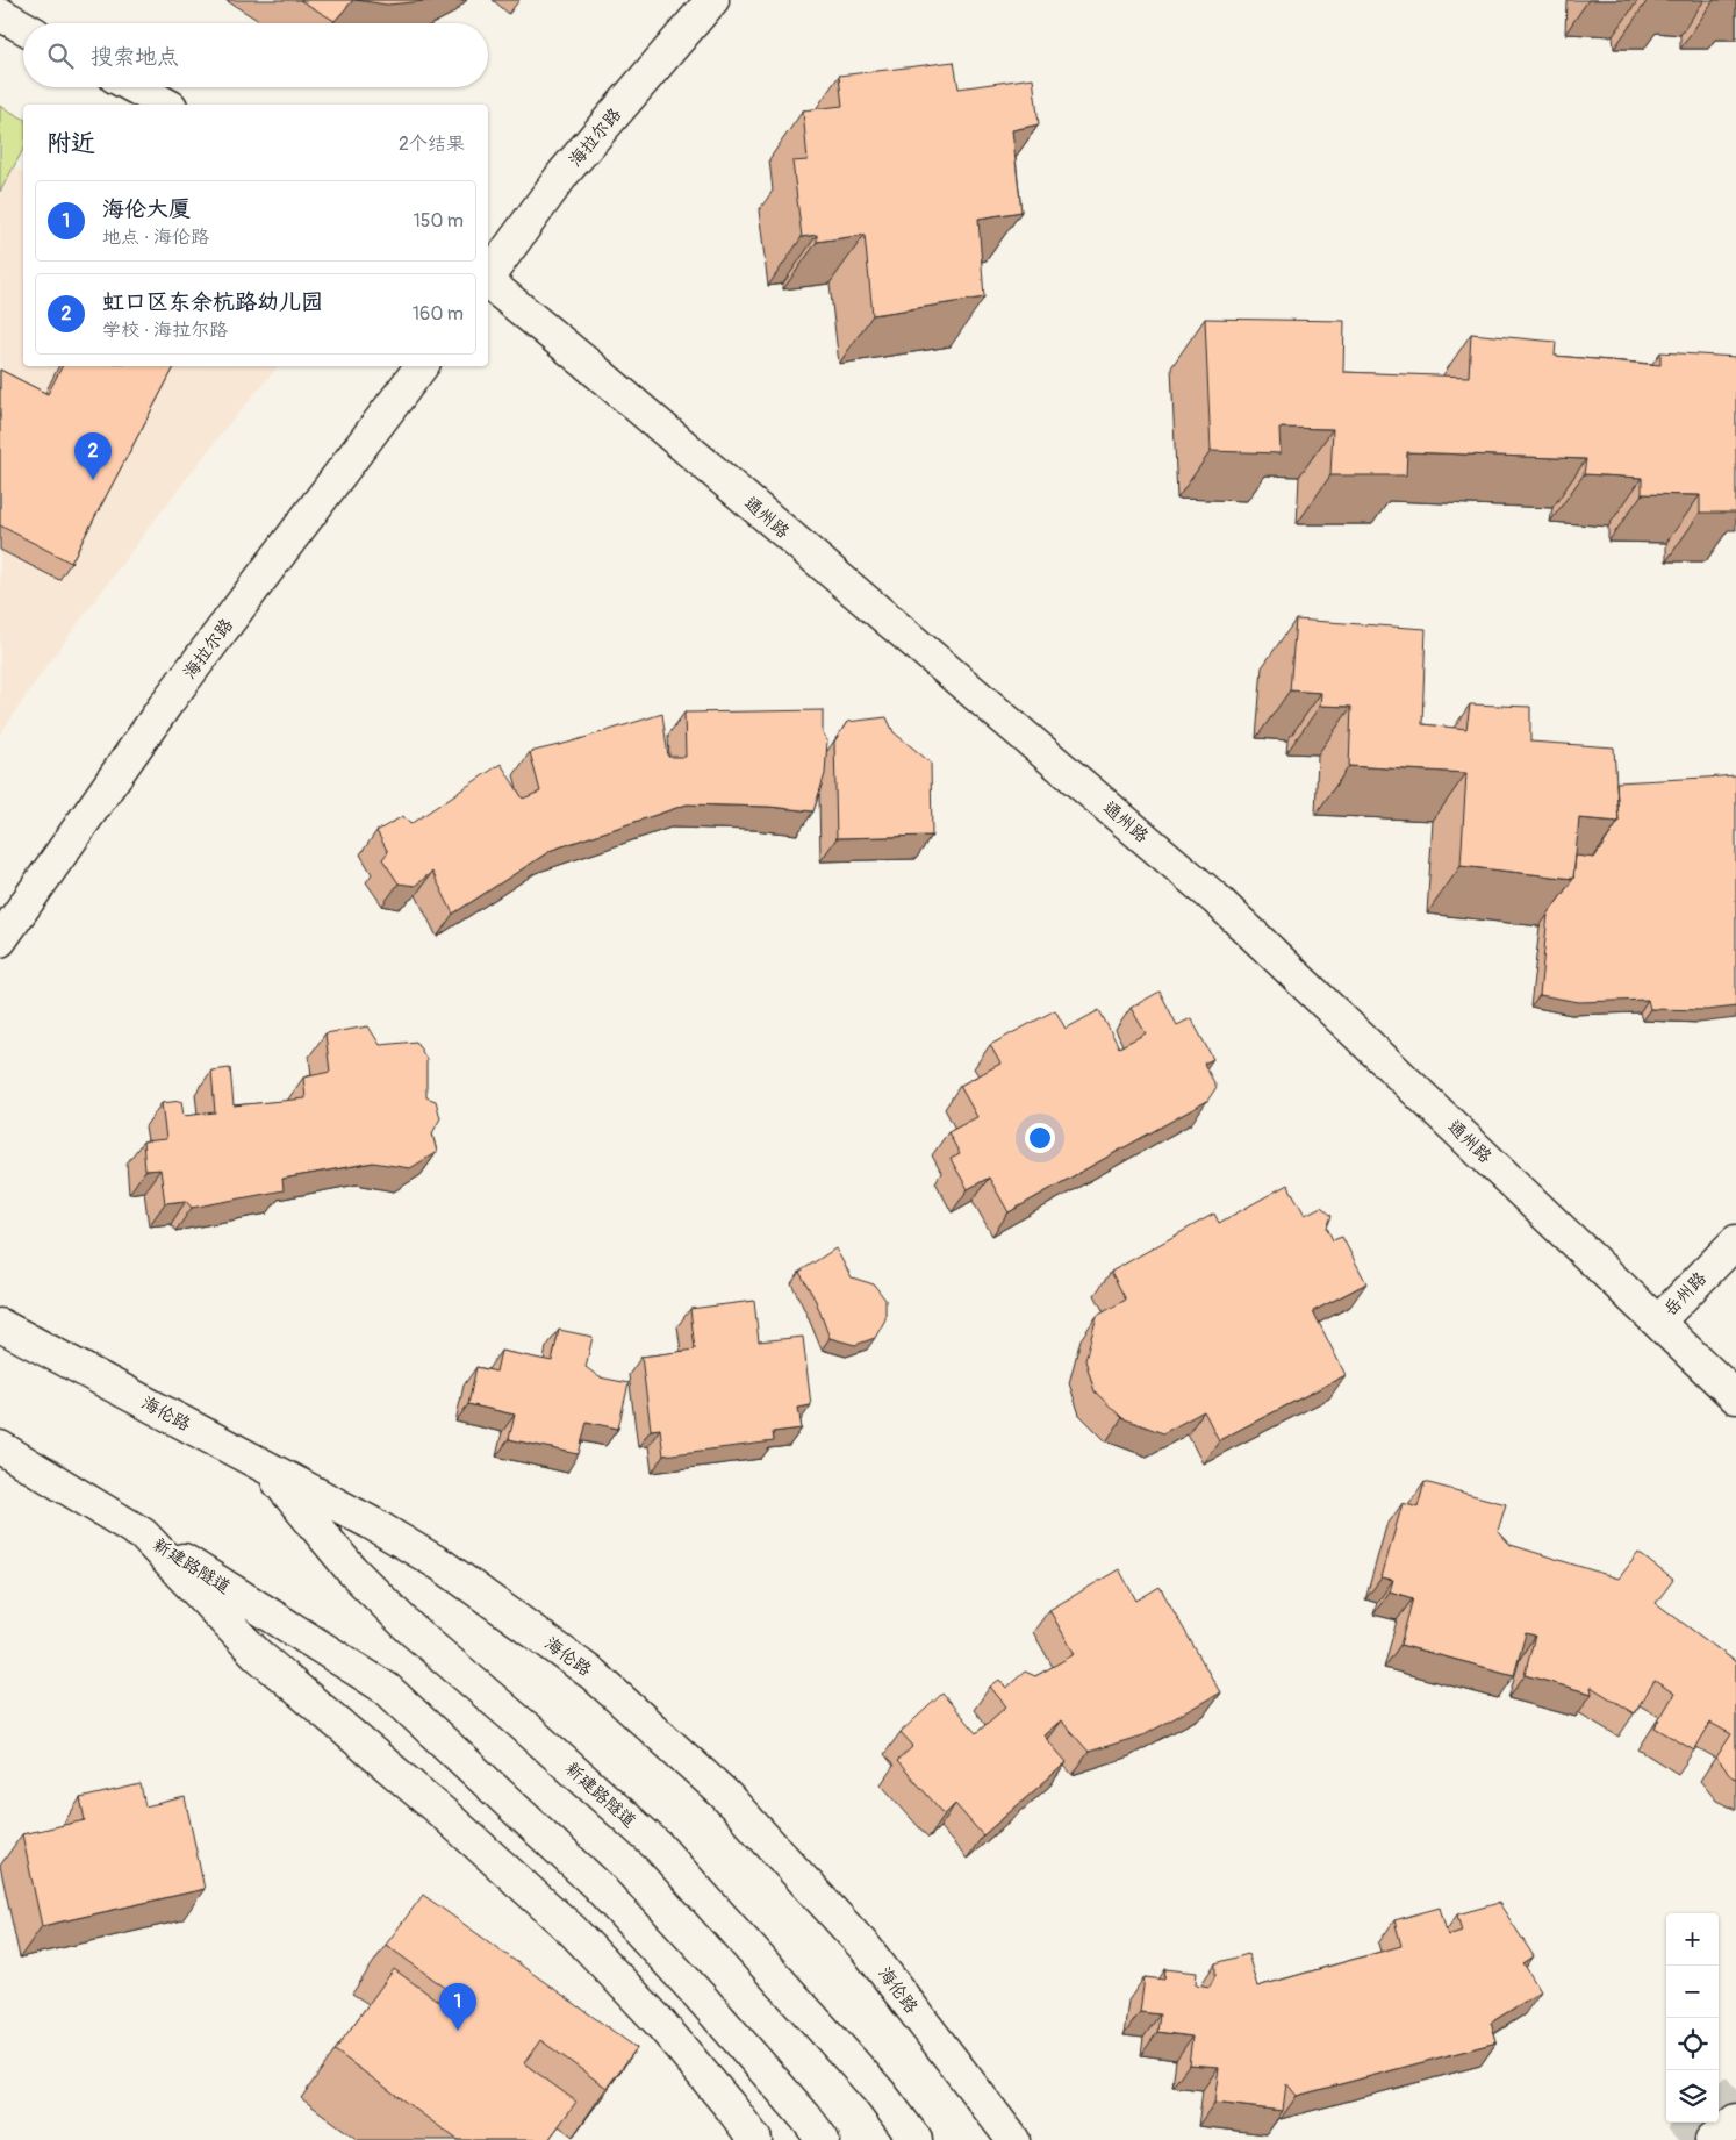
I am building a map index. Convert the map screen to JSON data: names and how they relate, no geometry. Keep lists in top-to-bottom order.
{
  "streets": {
    "main road": [
      "海拉尔路",
      "通州路",
      "岳州路",
      "海伦路",
      "新建路隧道"
    ]
  },
  "crossings": [
    ["通州路", "岳州路"],
    ["海伦路", "新建路隧道"]
  ],
  "page": {
    "search": "搜索地点",
    "heading": ["附近", "2个结果"],
    "list": [
      {
        "mark": "1",
        "name": "海伦大厦",
        "note": "地点 · 海伦路",
        "value": "150 m"
      },
      {
        "mark": "2",
        "name": "虹口区东余杭路幼儿园",
        "note": "学校 · 海拉尔路",
        "value": "160 m"
      }
    ],
    "pins": ["2", "1"],
    "map_buttons": ["+", "−"]
  }
}
